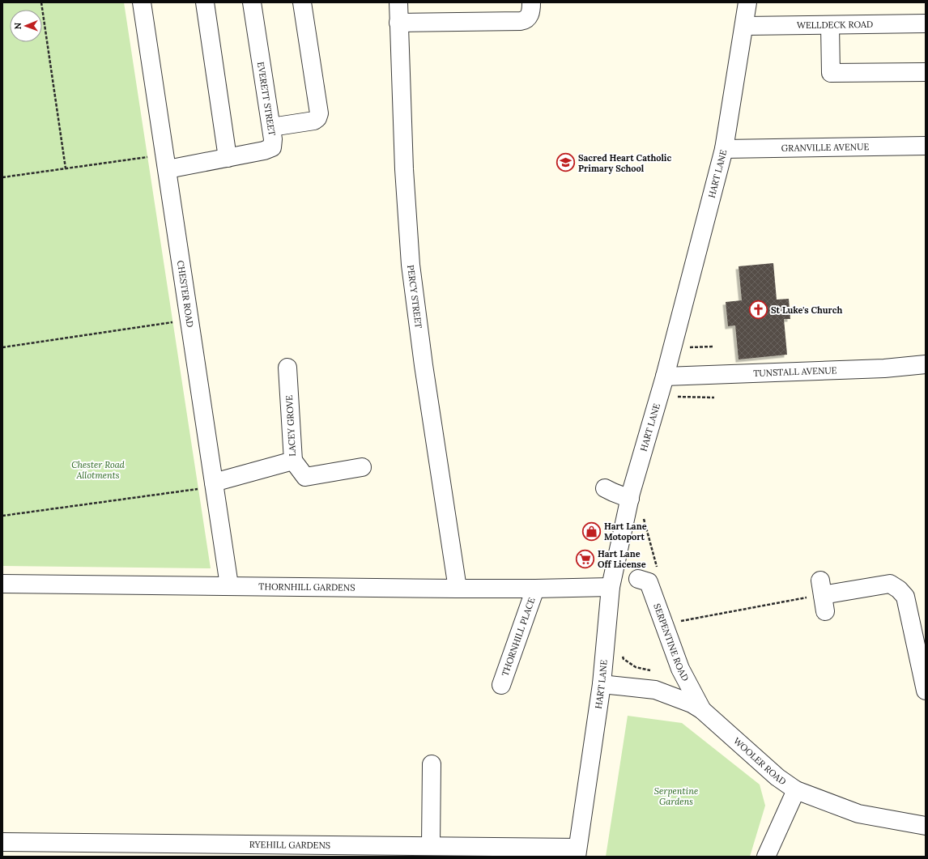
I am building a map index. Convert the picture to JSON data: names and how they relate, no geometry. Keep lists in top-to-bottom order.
{
  "streets": {
    "street": [
      "WELLDECK ROAD",
      "EVERETT STREET",
      "GRANVILLE AVENUE",
      "HART LANE",
      "CHESTER ROAD",
      "PERCY STREET",
      "TUNSTALL AVENUE",
      "LACEY GROVE",
      "THORNHILL GARDENS",
      "THORNHILL PLACE",
      "SERPENTINE ROAD",
      "WOOLER ROAD",
      "RYEHILL GARDENS"
    ]
  },
  "crossings": [
    ["WELLDECK ROAD", "HART LANE"],
    ["EVERETT STREET", "CHESTER ROAD"],
    ["GRANVILLE AVENUE", "HART LANE"],
    ["HART LANE", "TUNSTALL AVENUE"],
    ["HART LANE", "THORNHILL GARDENS"],
    ["HART LANE", "WOOLER ROAD"],
    ["HART LANE", "RYEHILL GARDENS"],
    ["CHESTER ROAD", "LACEY GROVE"],
    ["CHESTER ROAD", "THORNHILL GARDENS"],
    ["PERCY STREET", "THORNHILL GARDENS"],
    ["THORNHILL GARDENS", "THORNHILL PLACE"],
    ["SERPENTINE ROAD", "WOOLER ROAD"]
  ],
  "parks": ["Chester Road Allotments", "Serpentine Gardens"],
  "places": {
    "school or university": ["Sacred Heart Catholic Primary School"],
    "church": ["St Luke's Church"],
    "shop": ["Hart Lane Motoport"],
    "supermarket": ["Hart Lane Off License"]
  },
  "north": "left"
}
